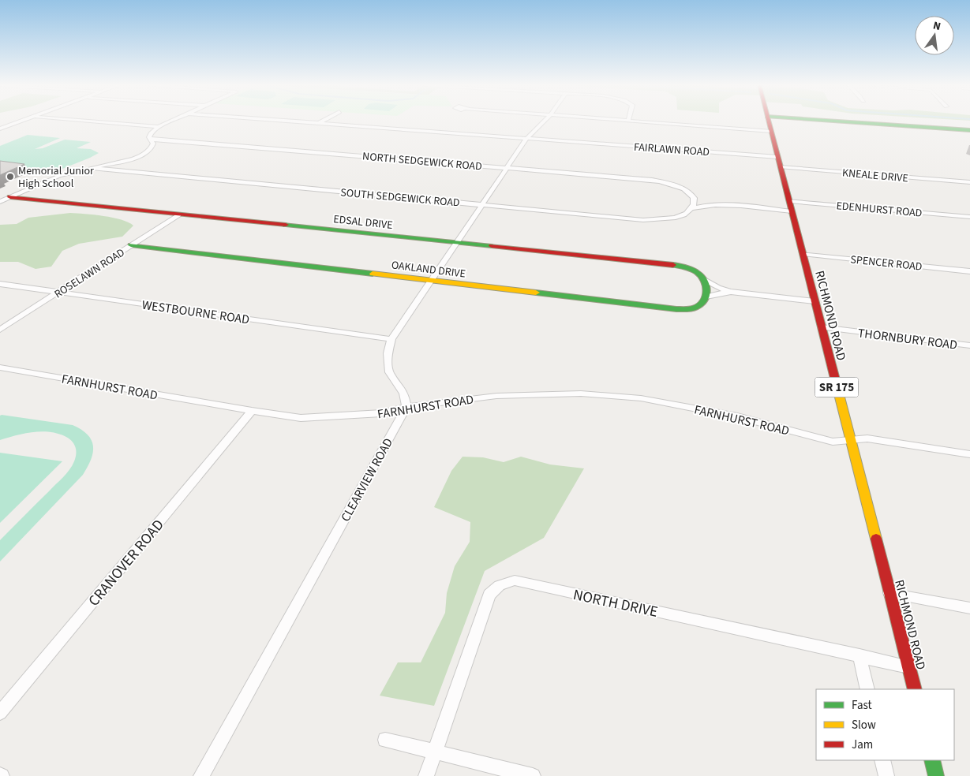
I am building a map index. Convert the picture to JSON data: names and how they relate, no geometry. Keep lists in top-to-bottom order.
{
  "streets": {
    "street": [
      "FAIRLAWN ROAD",
      "NORTH SEDGEWICK ROAD",
      "KNEALE DRIVE",
      "SOUTH SEDGEWICK ROAD",
      "EDENHURST ROAD",
      "EDSAL DRIVE",
      "SPENCER ROAD",
      "OAKLAND DRIVE",
      "ROSELAWN ROAD",
      "WESTBOURNE ROAD",
      "RICHMOND ROAD",
      "THORNBURY ROAD",
      "FARNHURST ROAD",
      "SR 175",
      "CLEARVIEW ROAD",
      "CRANOVER ROAD",
      "NORTH DRIVE"
    ]
  },
  "crossings": [
    ["FAIRLAWN ROAD", "RICHMOND ROAD"],
    ["NORTH SEDGEWICK ROAD", "SOUTH SEDGEWICK ROAD"],
    ["KNEALE DRIVE", "RICHMOND ROAD"],
    ["EDENHURST ROAD", "RICHMOND ROAD"],
    ["EDSAL DRIVE", "ROSELAWN ROAD"],
    ["SPENCER ROAD", "RICHMOND ROAD"],
    ["OAKLAND DRIVE", "ROSELAWN ROAD"],
    ["ROSELAWN ROAD", "WESTBOURNE ROAD"],
    ["RICHMOND ROAD", "THORNBURY ROAD"],
    ["RICHMOND ROAD", "FARNHURST ROAD"],
    ["RICHMOND ROAD", "NORTH DRIVE"],
    ["FARNHURST ROAD", "CLEARVIEW ROAD"],
    ["FARNHURST ROAD", "CRANOVER ROAD"]
  ],
  "places": ["Memorial Junior High School"],
  "legend": ["Fast", "Slow", "Jam"],
  "north": "top"
}
